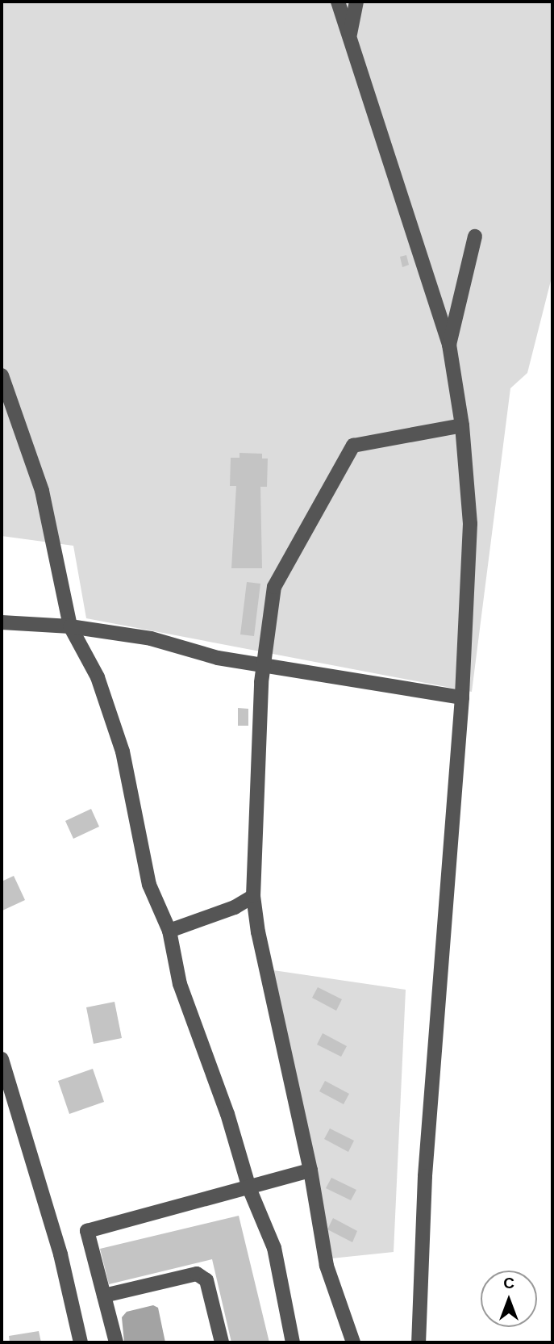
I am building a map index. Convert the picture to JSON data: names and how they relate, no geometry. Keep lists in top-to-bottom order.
{
  "north": "top"
}
